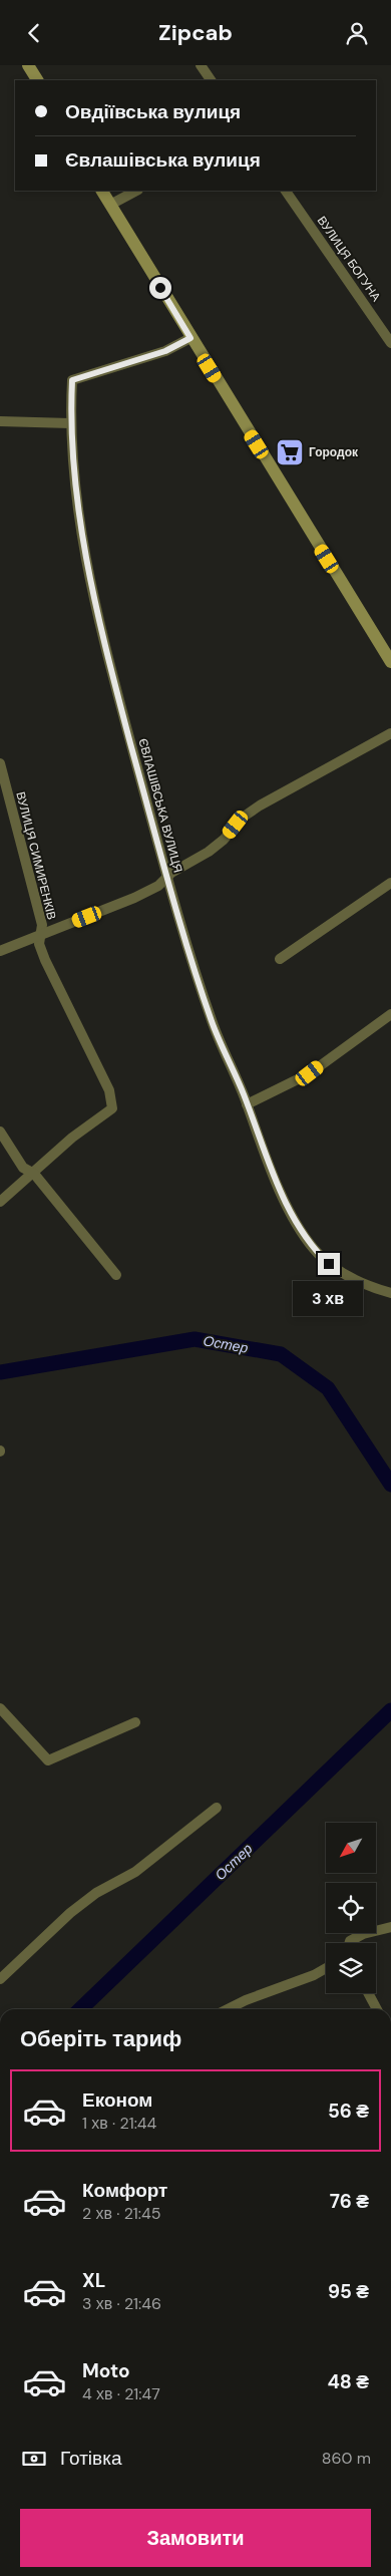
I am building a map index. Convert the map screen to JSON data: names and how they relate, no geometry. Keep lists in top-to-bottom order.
{
  "streets": {
    "street": ["ВУЛИЦЯ БОГУНА", "ЄВЛАШІВСЬКА ВУЛИЦЯ", "ВУЛИЦЯ СИМИРЕНКІВ"]
  },
  "water": ["Остер"],
  "places": {
    "supermarket": ["Городок"]
  },
  "north": "bottom left",
  "page": {
    "header": "Zipcab",
    "banner": ["Овдіївська вулиця", "Євлашівська вулиця"],
    "bubble": "3 хв",
    "heading": "Оберіть тариф",
    "list": [
      {
        "name": "Економ",
        "note": "1 хв · 21:44",
        "value": "56 ₴"
      },
      {
        "name": "Комфорт",
        "note": "2 хв · 21:45",
        "value": "76 ₴"
      },
      {
        "name": "XL",
        "note": "3 хв · 21:46",
        "value": "95 ₴"
      },
      {
        "name": "Moto",
        "note": "4 хв · 21:47",
        "value": "48 ₴"
      }
    ],
    "pay": ["Готівка", "860 m"],
    "buttons": "Замовити"
  }
}
